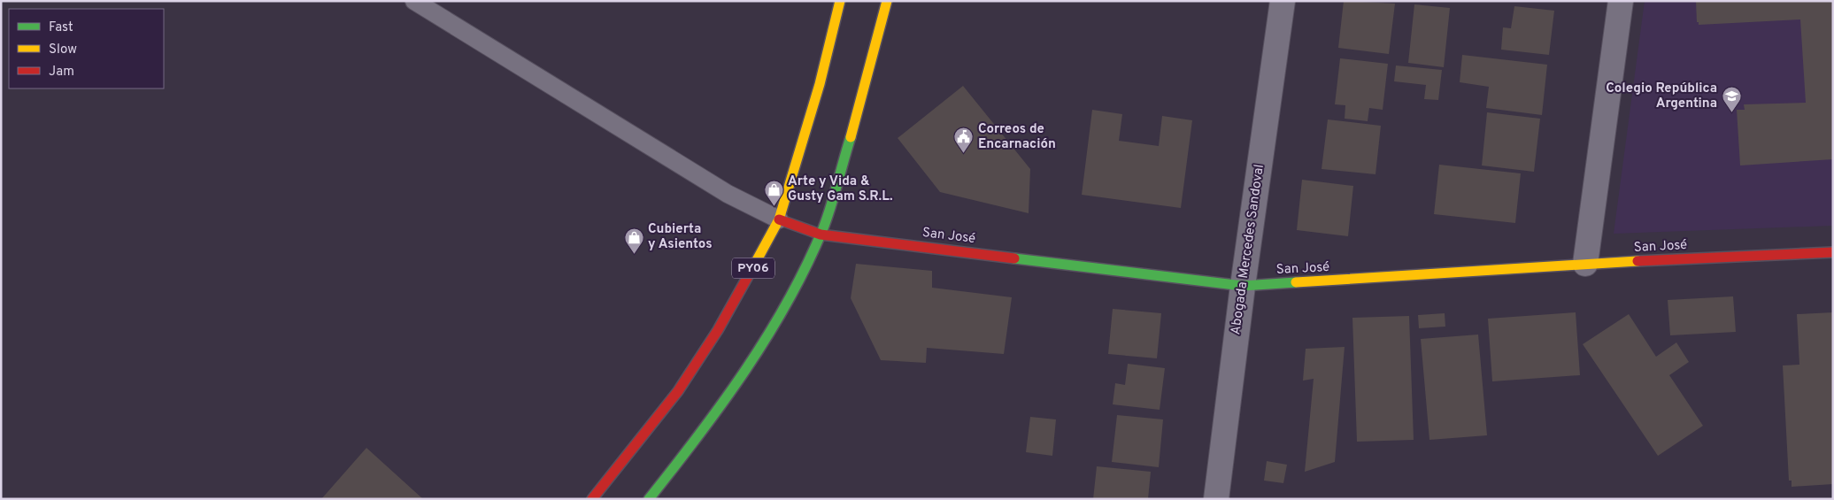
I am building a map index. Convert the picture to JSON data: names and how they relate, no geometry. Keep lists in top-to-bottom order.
{
  "streets": {
    "main road": ["San José", "PY06"],
    "street": ["Abogada Mercedes Sandoval"]
  },
  "crossings": [
    ["San José", "Abogada Mercedes Sandoval"],
    ["San José", "PY06"]
  ],
  "places": {
    "school or university": ["Colegio República Argentina"],
    "public building": ["Correos de Encarnación"],
    "shop": ["Arte y Vida & Gusty Gam S.R.L.", "Cubierta y Asientos"]
  },
  "legend": ["Fast", "Slow", "Jam"]
}
